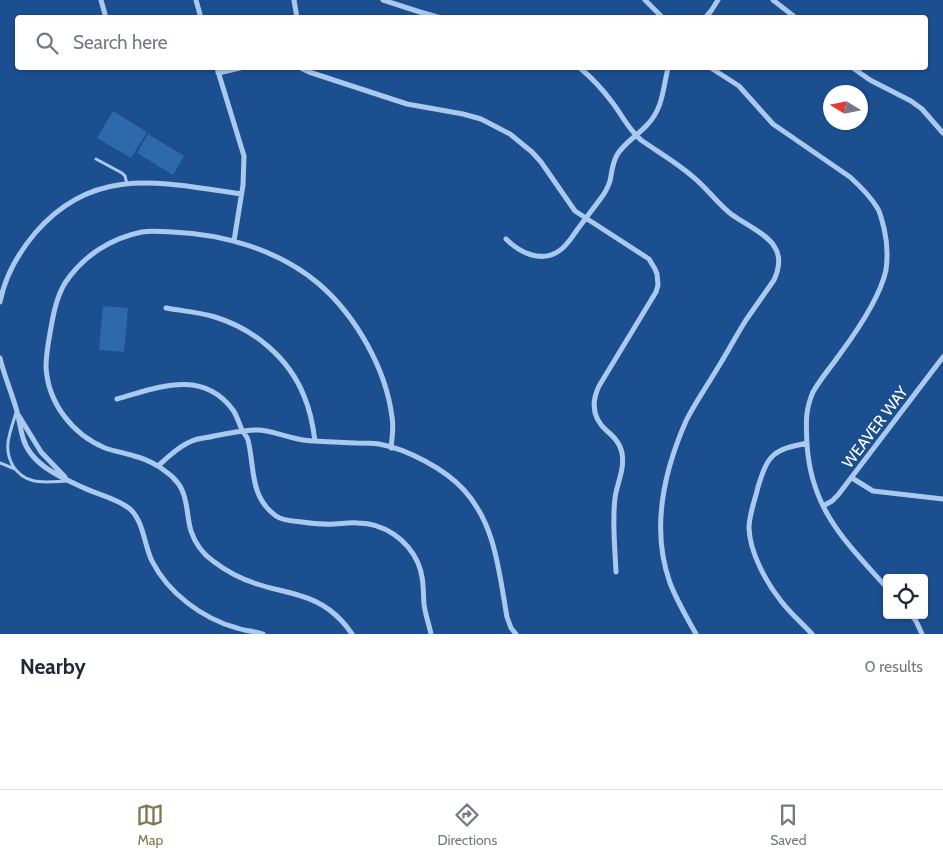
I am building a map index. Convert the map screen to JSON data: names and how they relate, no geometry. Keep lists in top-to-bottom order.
{
  "streets": {
    "street": ["WEAVER WAY"]
  },
  "north": "left",
  "page": {
    "search": "Search here",
    "heading": ["Nearby", "0 results"],
    "nav": ["Map", "Directions", "Saved"]
  }
}
